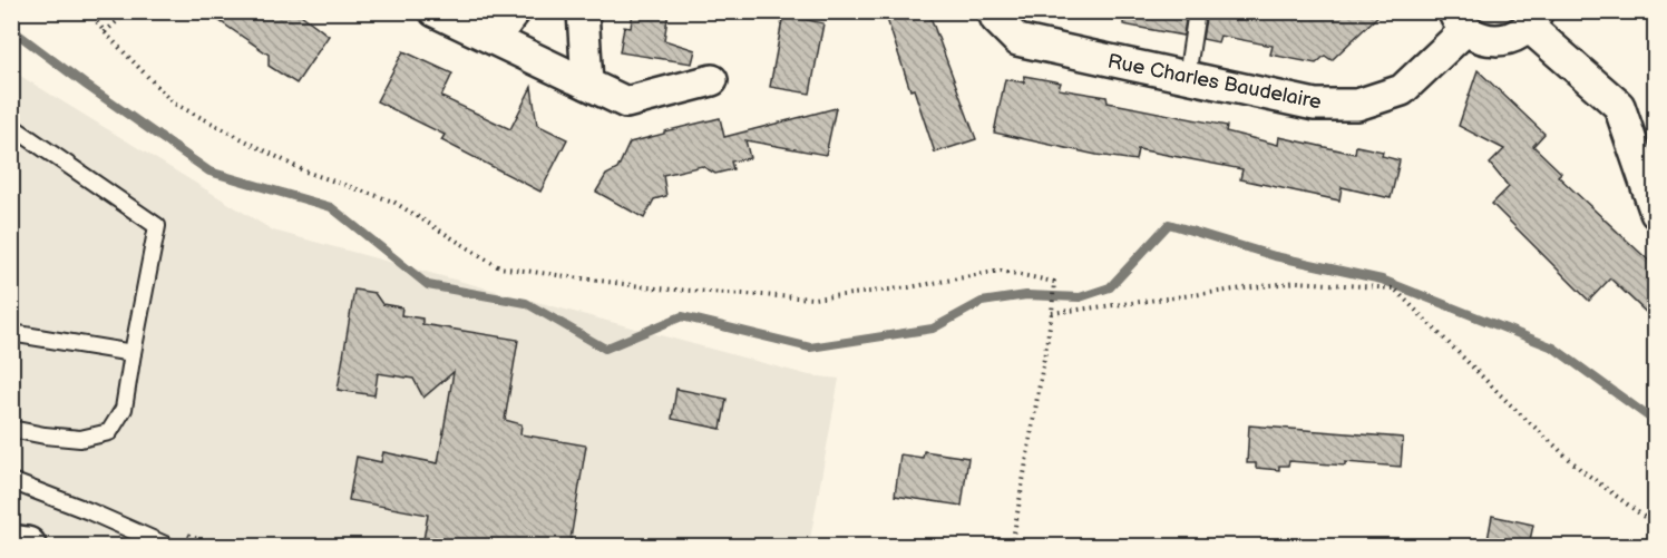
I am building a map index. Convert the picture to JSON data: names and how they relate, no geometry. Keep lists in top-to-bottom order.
{
  "streets": {
    "street": ["Rue Charles Baudelaire"]
  }
}
